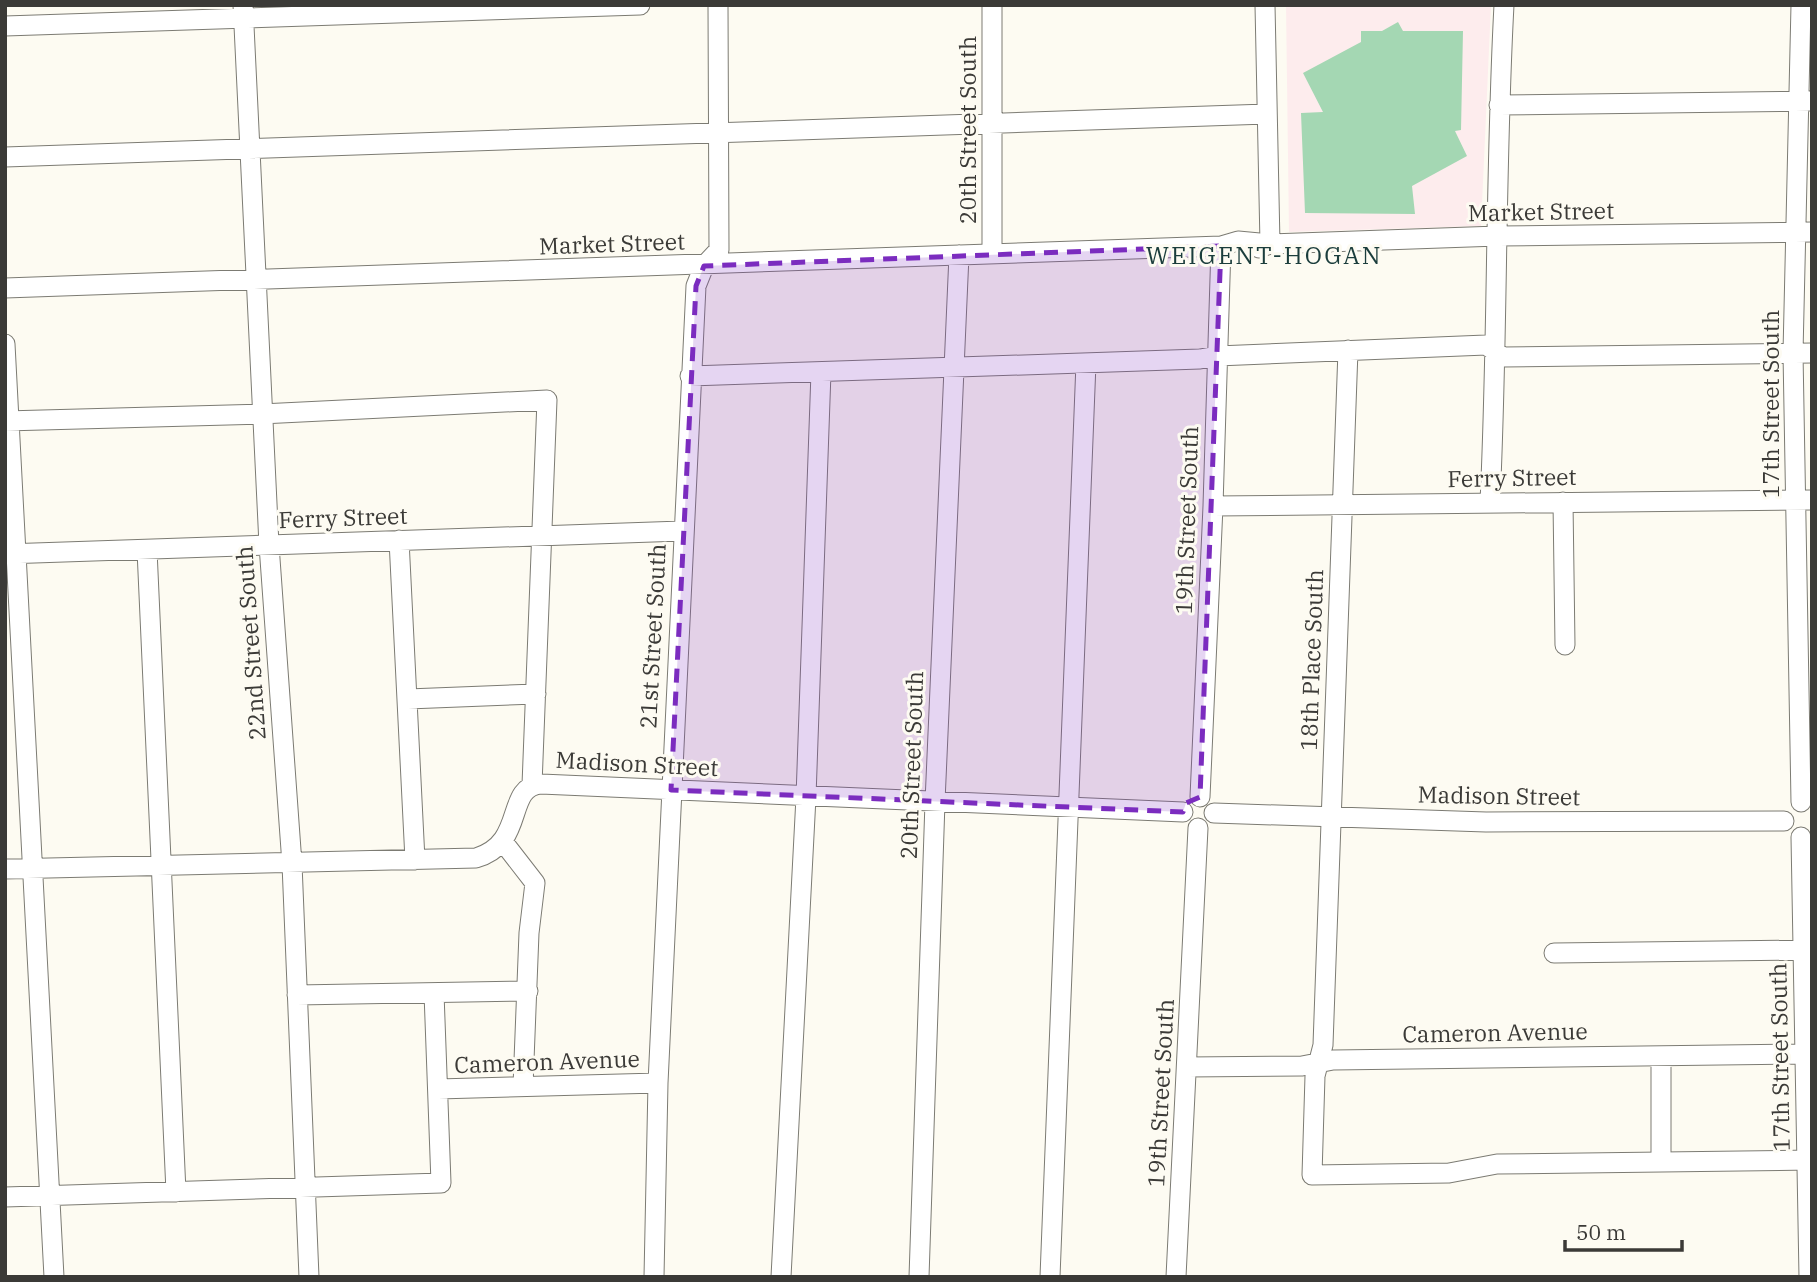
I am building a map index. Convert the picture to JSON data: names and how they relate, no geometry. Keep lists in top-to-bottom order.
{
  "streets": {
    "street": [
      "20th Street South",
      "Market Street",
      "17th Street South",
      "Ferry Street",
      "19th Street South",
      "21st Street South",
      "22nd Street South",
      "18th Place South",
      "Madison Street",
      "Cameron Avenue"
    ]
  },
  "crossings": [
    ["20th Street South", "Market Street"],
    ["20th Street South", "Madison Street"],
    ["Market Street", "17th Street South"],
    ["Market Street", "19th Street South"],
    ["Market Street", "21st Street South"],
    ["Market Street", "22nd Street South"],
    ["17th Street South", "Ferry Street"],
    ["17th Street South", "Cameron Avenue"],
    ["Ferry Street", "19th Street South"],
    ["Ferry Street", "21st Street South"],
    ["Ferry Street", "22nd Street South"],
    ["Ferry Street", "18th Place South"],
    ["19th Street South", "Madison Street"],
    ["19th Street South", "Cameron Avenue"],
    ["21st Street South", "Madison Street"],
    ["21st Street South", "Cameron Avenue"],
    ["18th Place South", "Madison Street"],
    ["18th Place South", "Cameron Avenue"]
  ],
  "districts": ["WEIGENT-HOGAN"],
  "scale_bar": "50 m"
}
